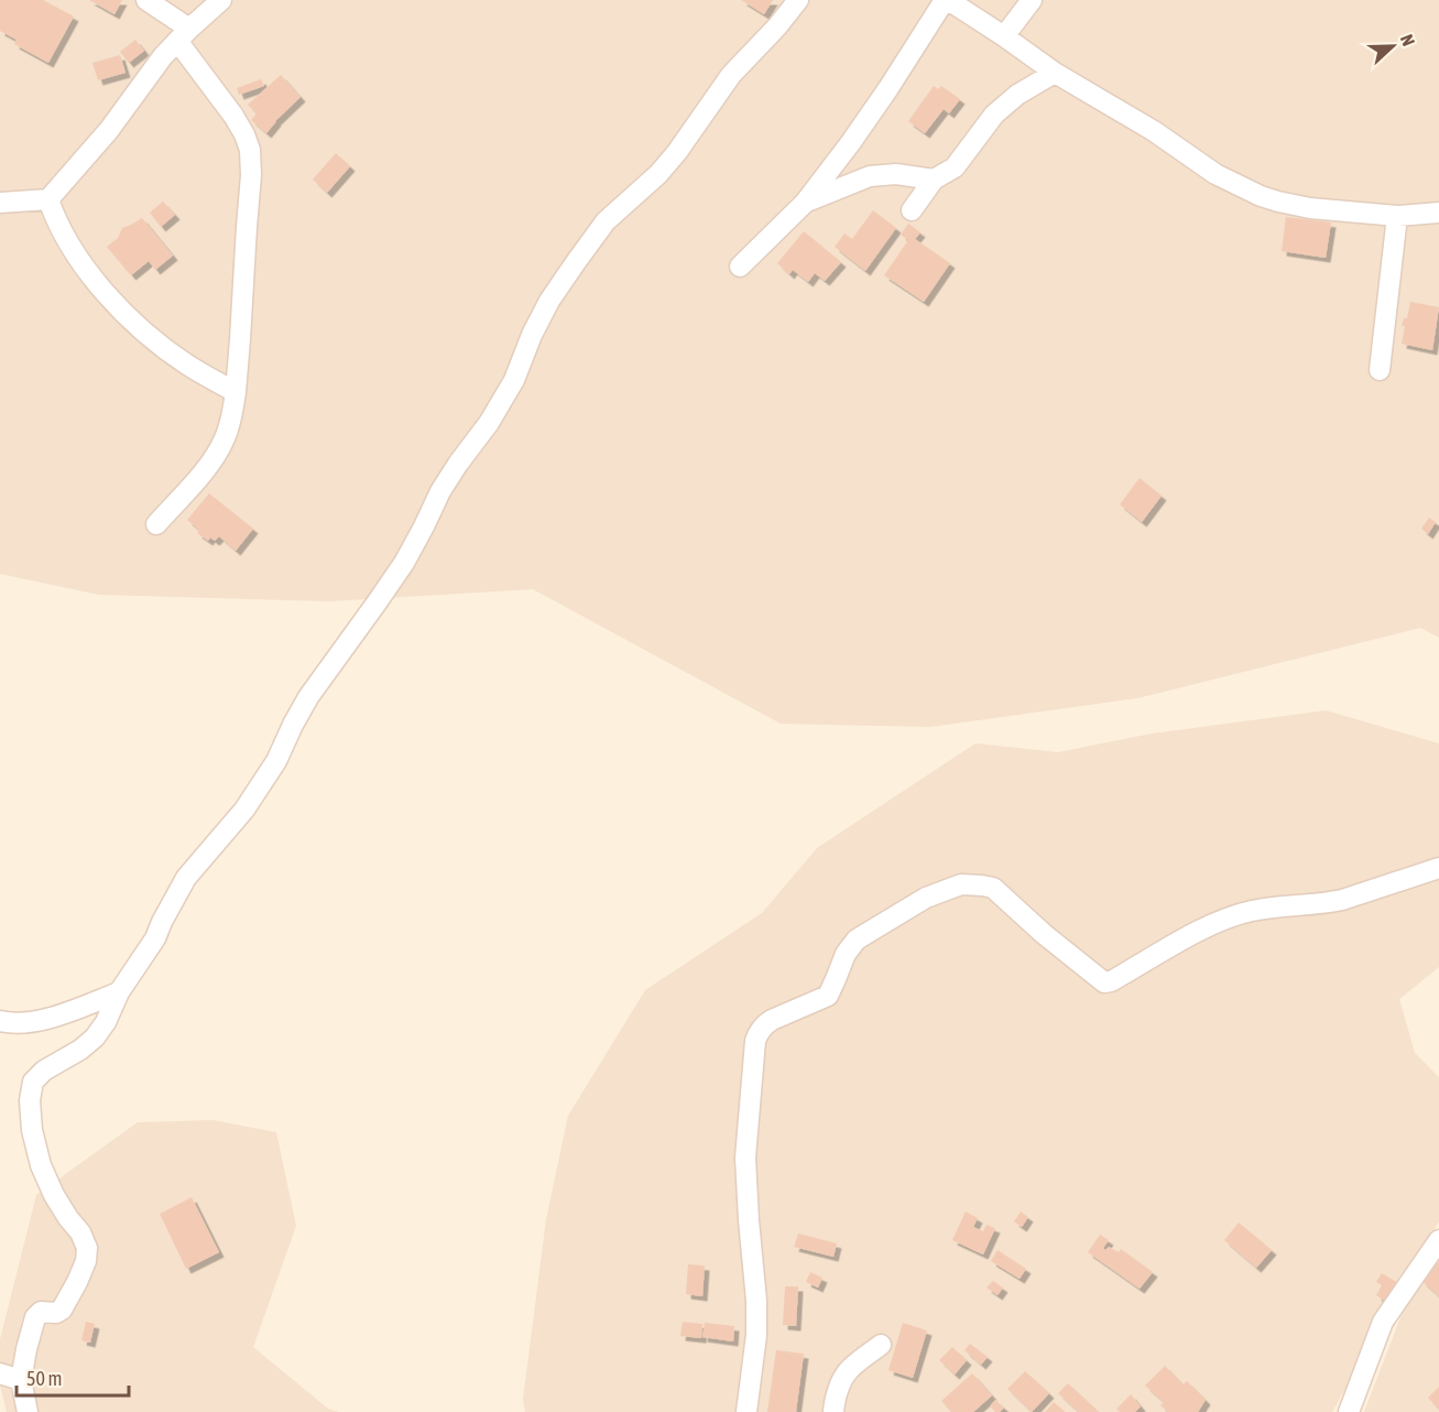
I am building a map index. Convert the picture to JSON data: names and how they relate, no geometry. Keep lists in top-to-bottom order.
{
  "scale_bar": "50 m",
  "north": "right"
}
